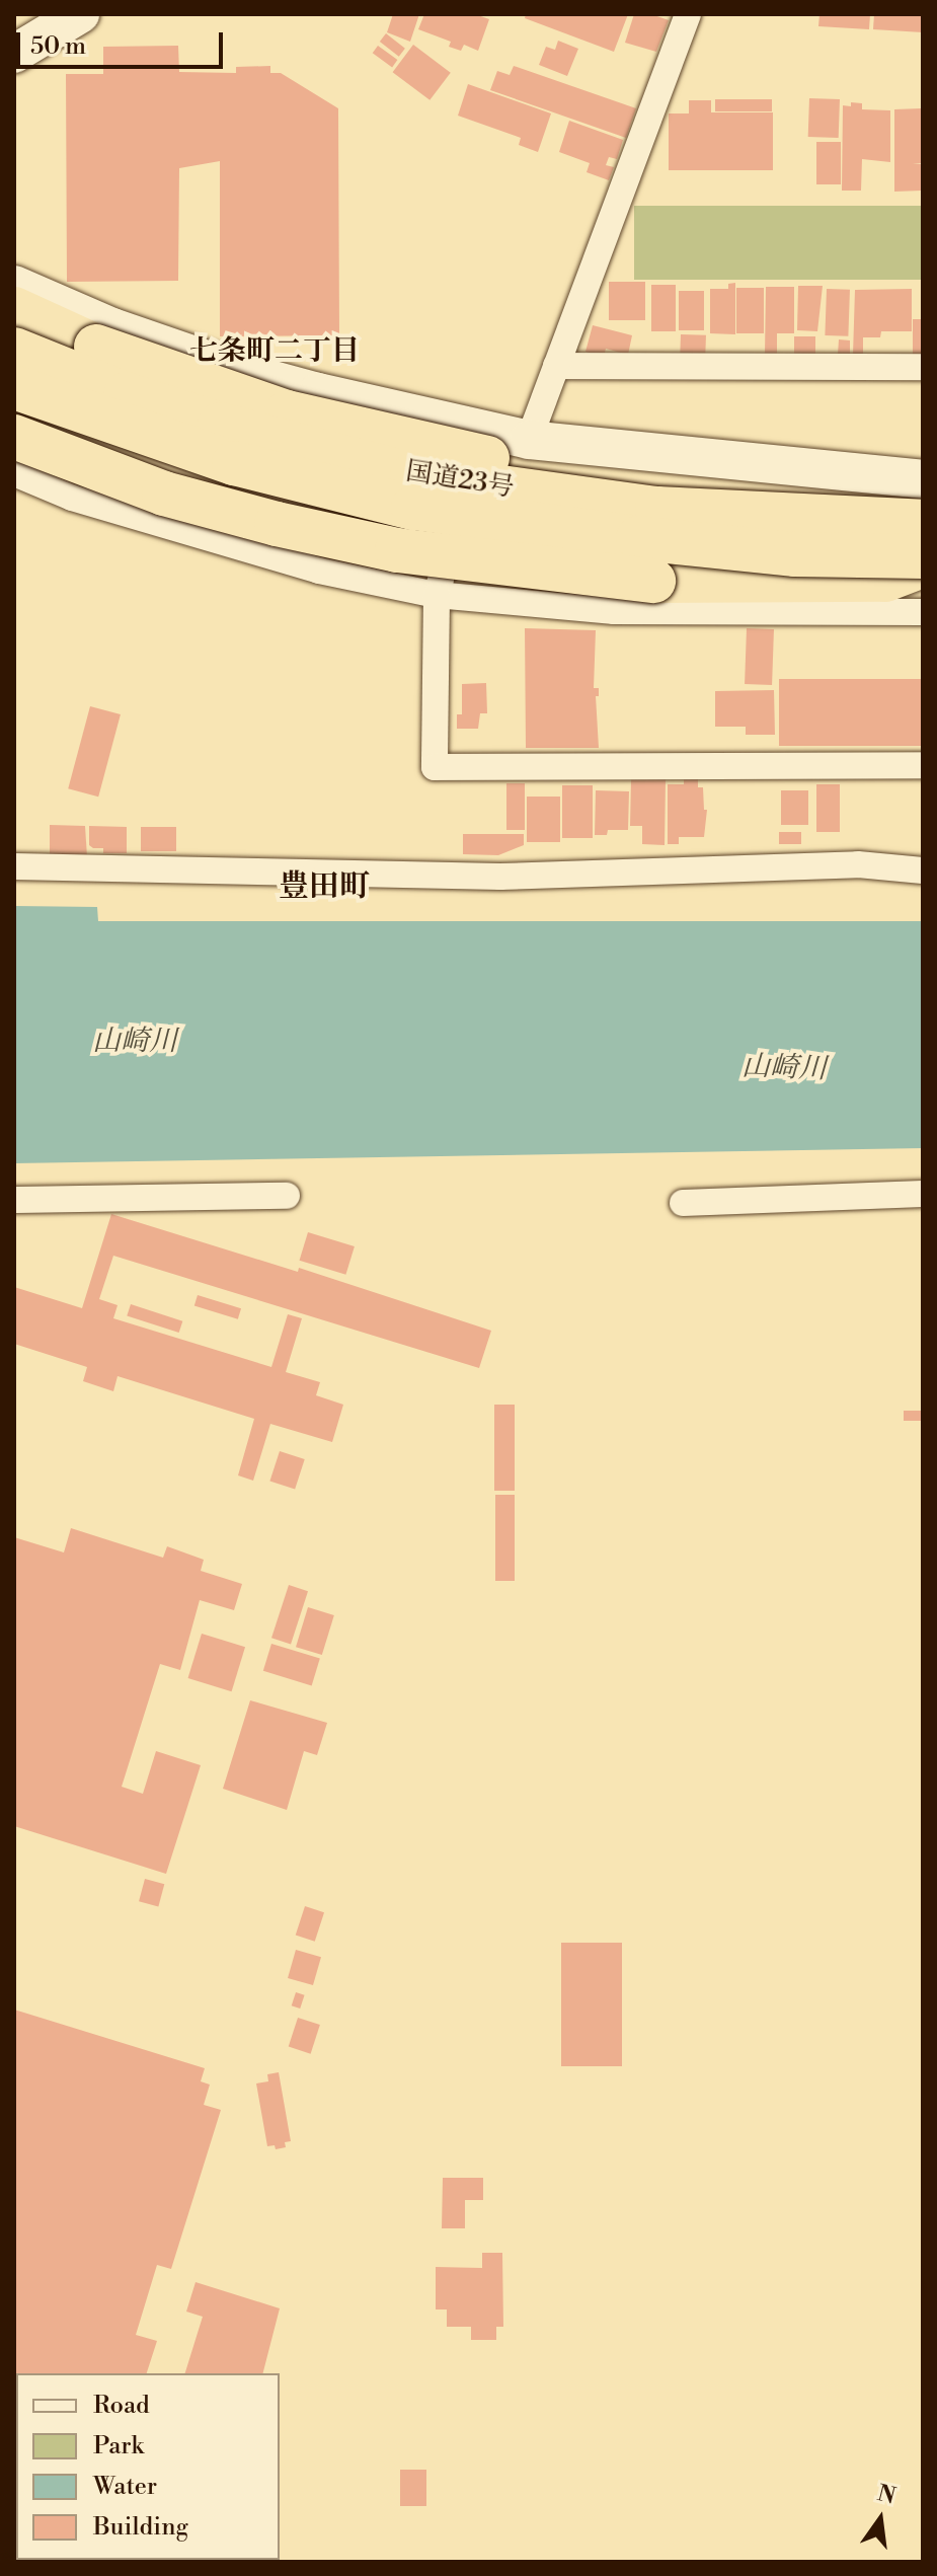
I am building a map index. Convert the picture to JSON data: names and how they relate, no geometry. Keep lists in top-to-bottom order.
{
  "streets": {
    "highway": ["国道23号"]
  },
  "districts": ["七条町二丁目", "豊田町"],
  "water": ["山崎川"],
  "legend": [
    "Road",
    "Park",
    "Water",
    "Building"
  ],
  "scale_bar": "50 m",
  "north": "top"
}
